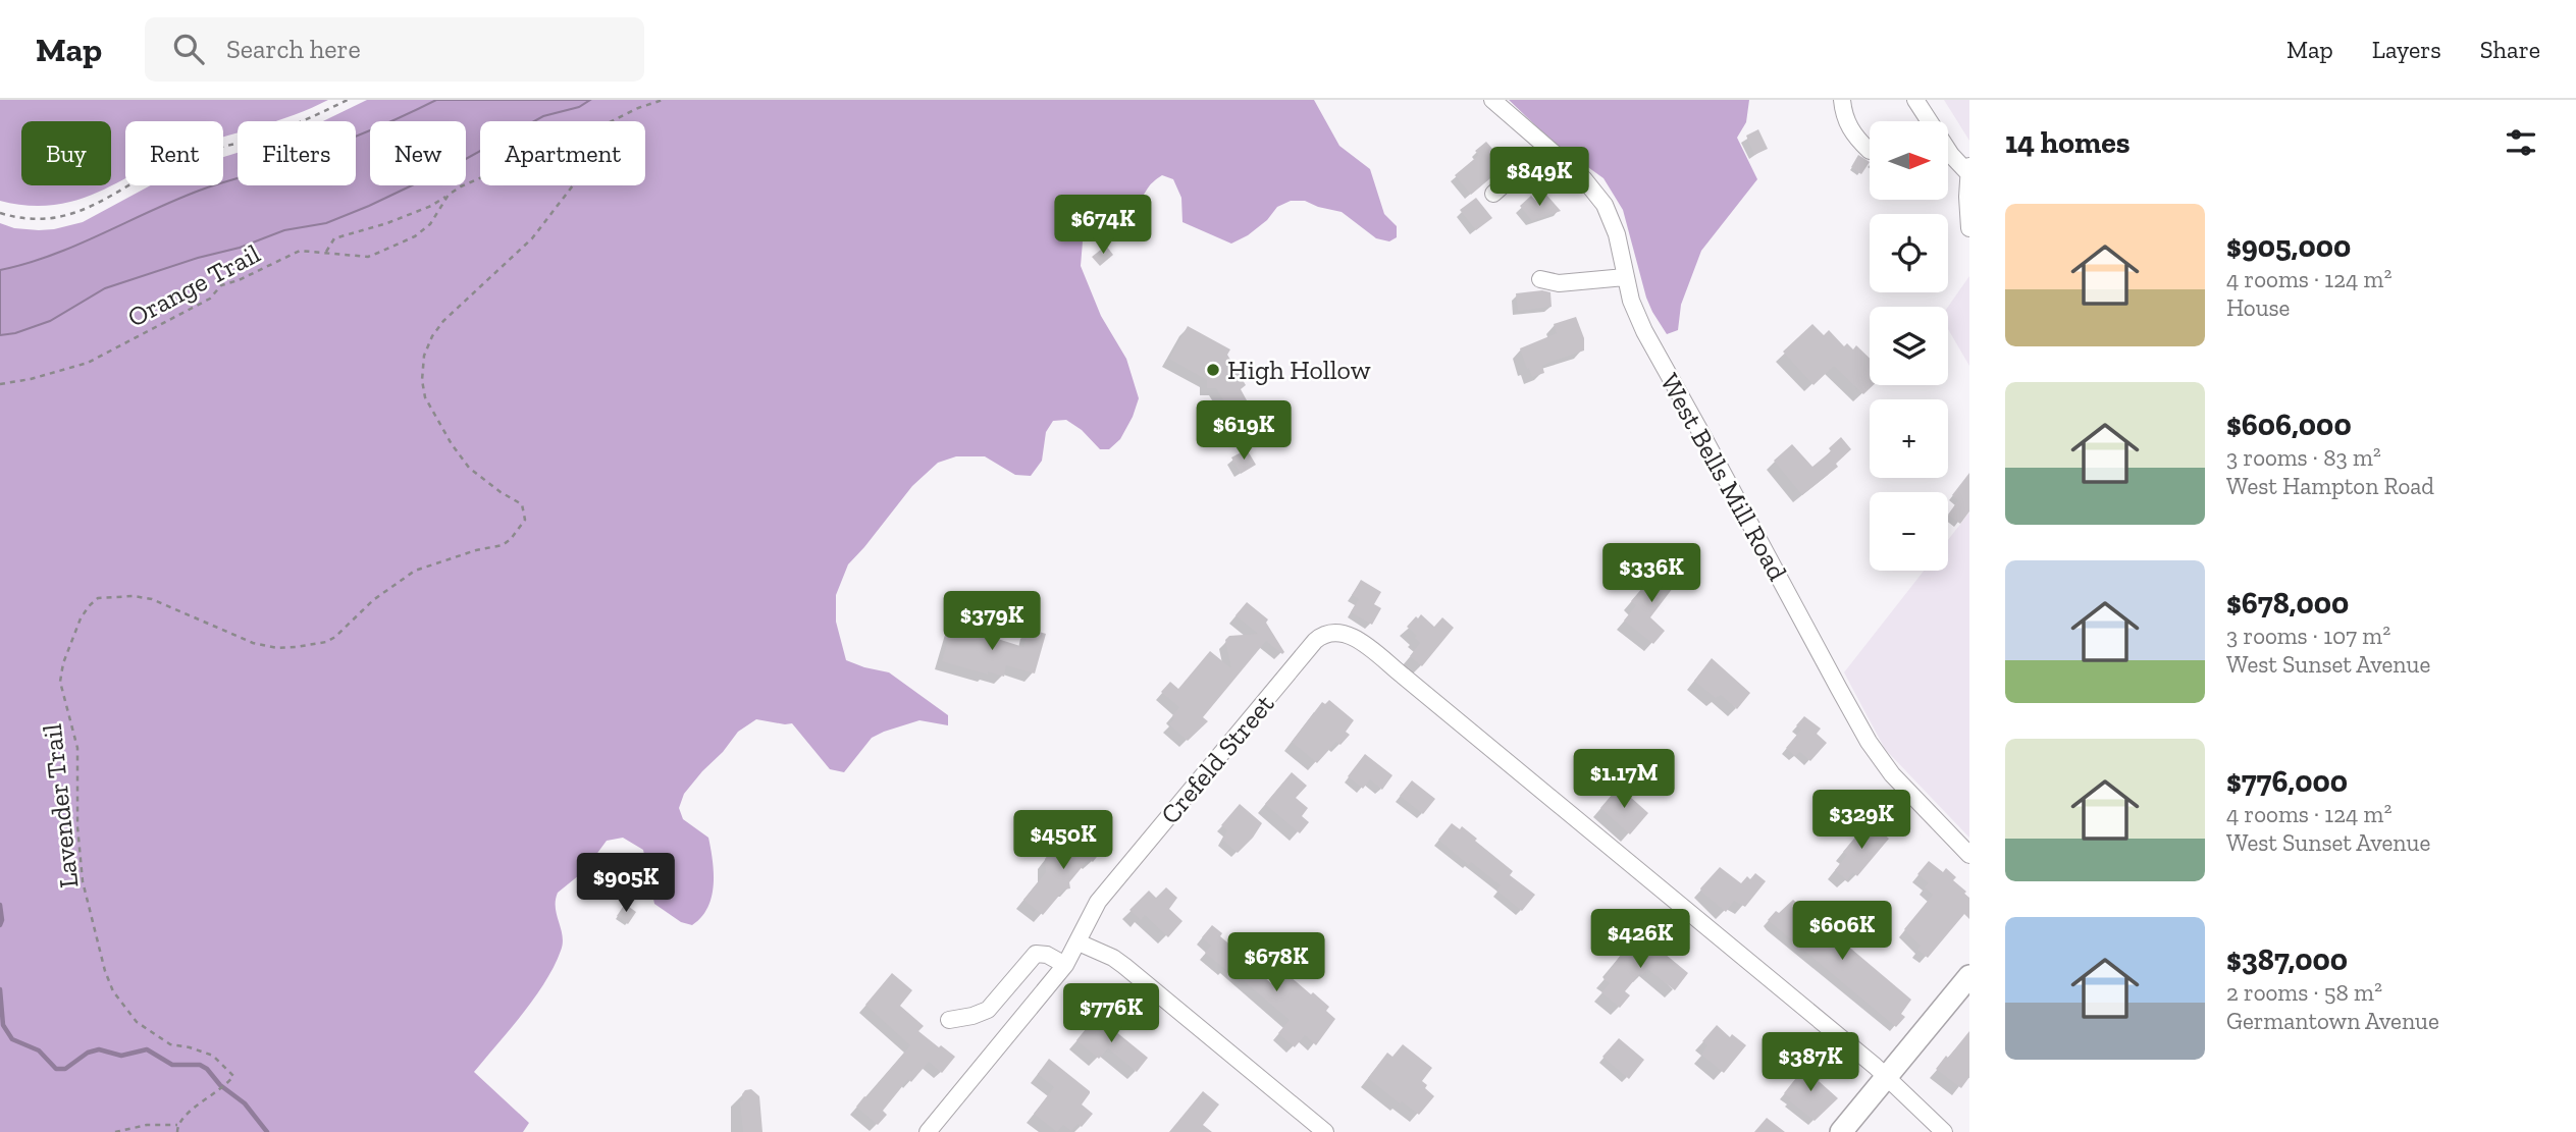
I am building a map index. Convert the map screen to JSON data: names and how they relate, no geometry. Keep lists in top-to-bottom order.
{
  "streets": {
    "street": ["West Bells Mill Road", "Crefeld Street"],
    "path": ["Orange Trail", "Lavender Trail"]
  },
  "places": ["High Hollow"],
  "north": "right",
  "page": {
    "header": "Map",
    "search": "Search here",
    "nav": ["Map", "Layers", "Share"],
    "heading": "14 homes",
    "map_buttons": ["+", "−"],
    "chip": [
      "Buy",
      "Rent",
      "Filters",
      "New",
      "Apartment"
    ],
    "price": [
      "$849K",
      "$674K",
      "$619K",
      "$336K",
      "$379K",
      "$1.17M",
      "$329K",
      "$450K",
      "$905K",
      "$606K",
      "$426K",
      "$678K",
      "$776K",
      "$387K"
    ],
    "list": [
      {
        "name": "$905,000",
        "note": "4 rooms · 124 m² · House"
      },
      {
        "name": "$606,000",
        "note": "3 rooms · 83 m² · West Hampton Road"
      },
      {
        "name": "$678,000",
        "note": "3 rooms · 107 m² · West Sunset Avenue"
      },
      {
        "name": "$776,000",
        "note": "4 rooms · 124 m² · West Sunset Avenue"
      },
      {
        "name": "$387,000",
        "note": "2 rooms · 58 m² · Germantown Avenue"
      }
    ]
  }
}
